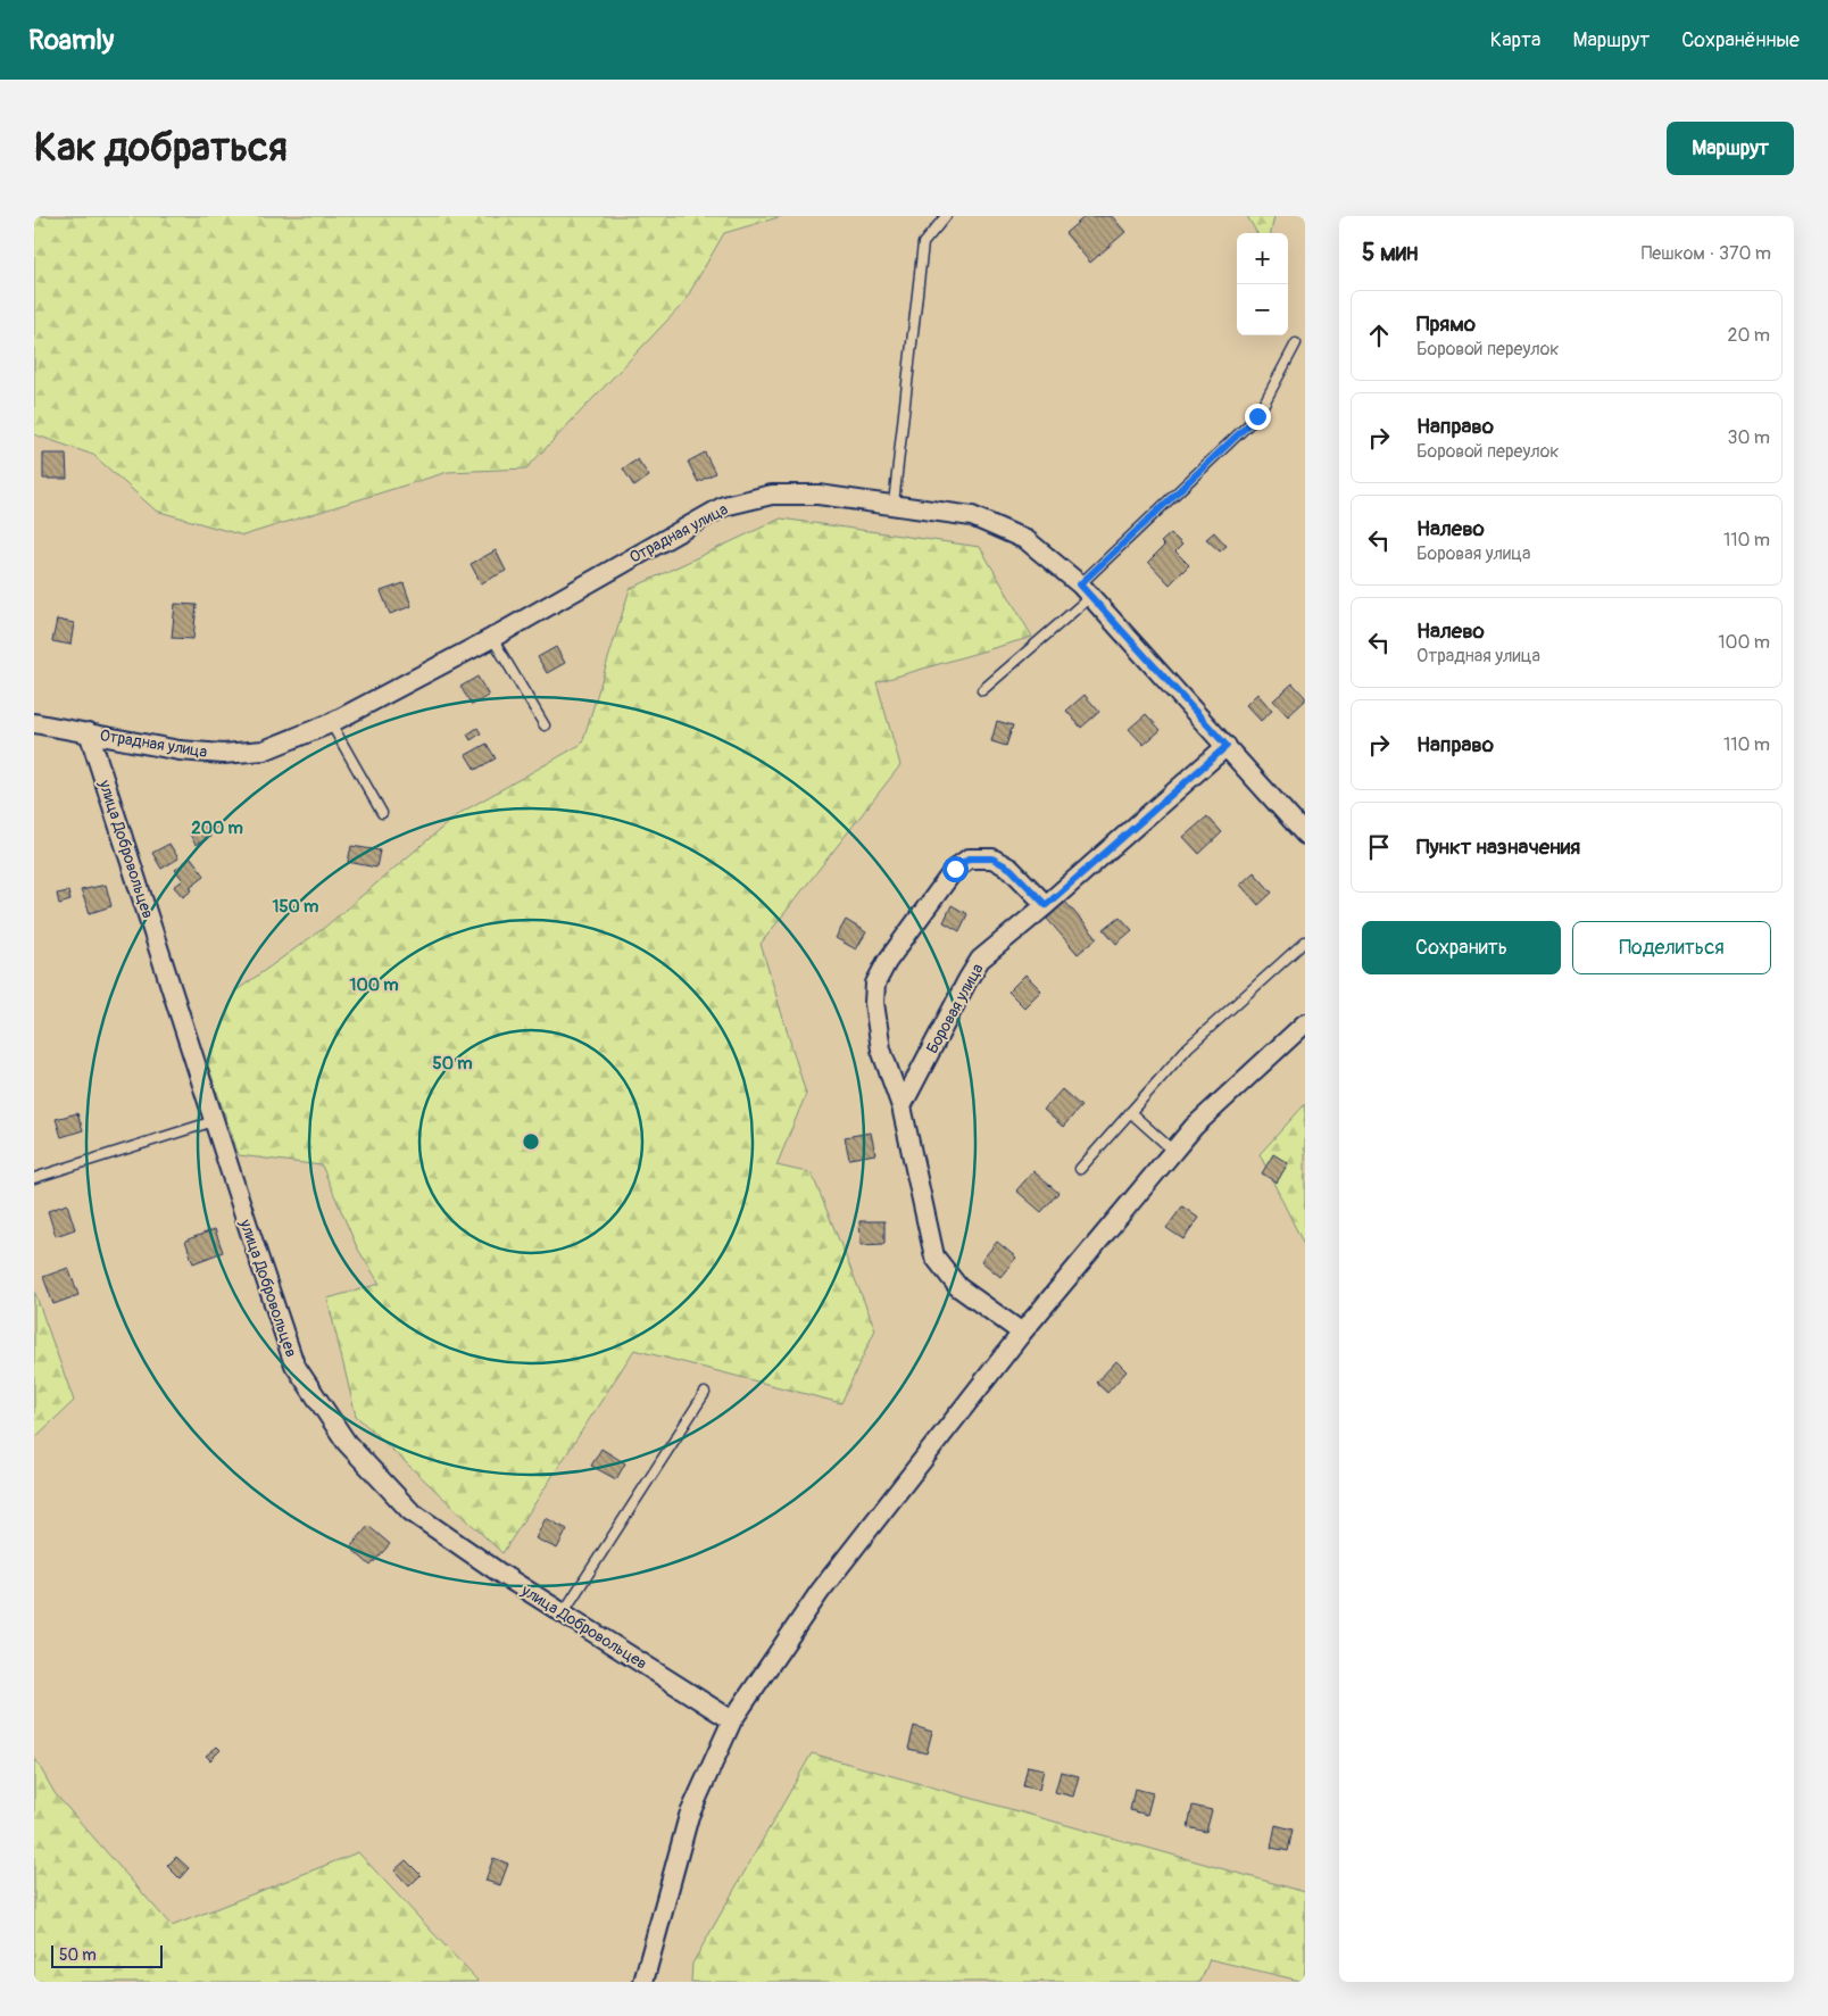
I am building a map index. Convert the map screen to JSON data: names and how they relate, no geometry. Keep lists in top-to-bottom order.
{
  "streets": {
    "street": ["Отрадная улица", "улица Добровольцев", "Боровая улица"]
  },
  "crossings": [
    ["Отрадная улица", "улица Добровольцев"],
    ["Отрадная улица", "Боровая улица"]
  ],
  "scale_bar": "50 m",
  "page": {
    "header": "Roamly",
    "nav": ["Карта", "Маршрут", "Сохранённые"],
    "buttons": [
      "Маршрут",
      ["Сохранить", "Поделиться"]
    ],
    "title": "Как добраться",
    "heading": ["5 мин", "Пешком · 370 m"],
    "map_buttons": ["+", "−"],
    "list": [
      ["Прямо", "Боровой переулок", "20 m"],
      ["Направо", "Боровой переулок", "30 m"],
      ["Налево", "Боровая улица", "110 m"],
      ["Налево", "Отрадная улица", "100 m"],
      ["Направо", "110 m"],
      "Пункт назначения"
    ],
    "scale": "50 m"
  },
  "rings": [
    "200 m",
    "150 m",
    "100 m",
    "50 m"
  ]
}
